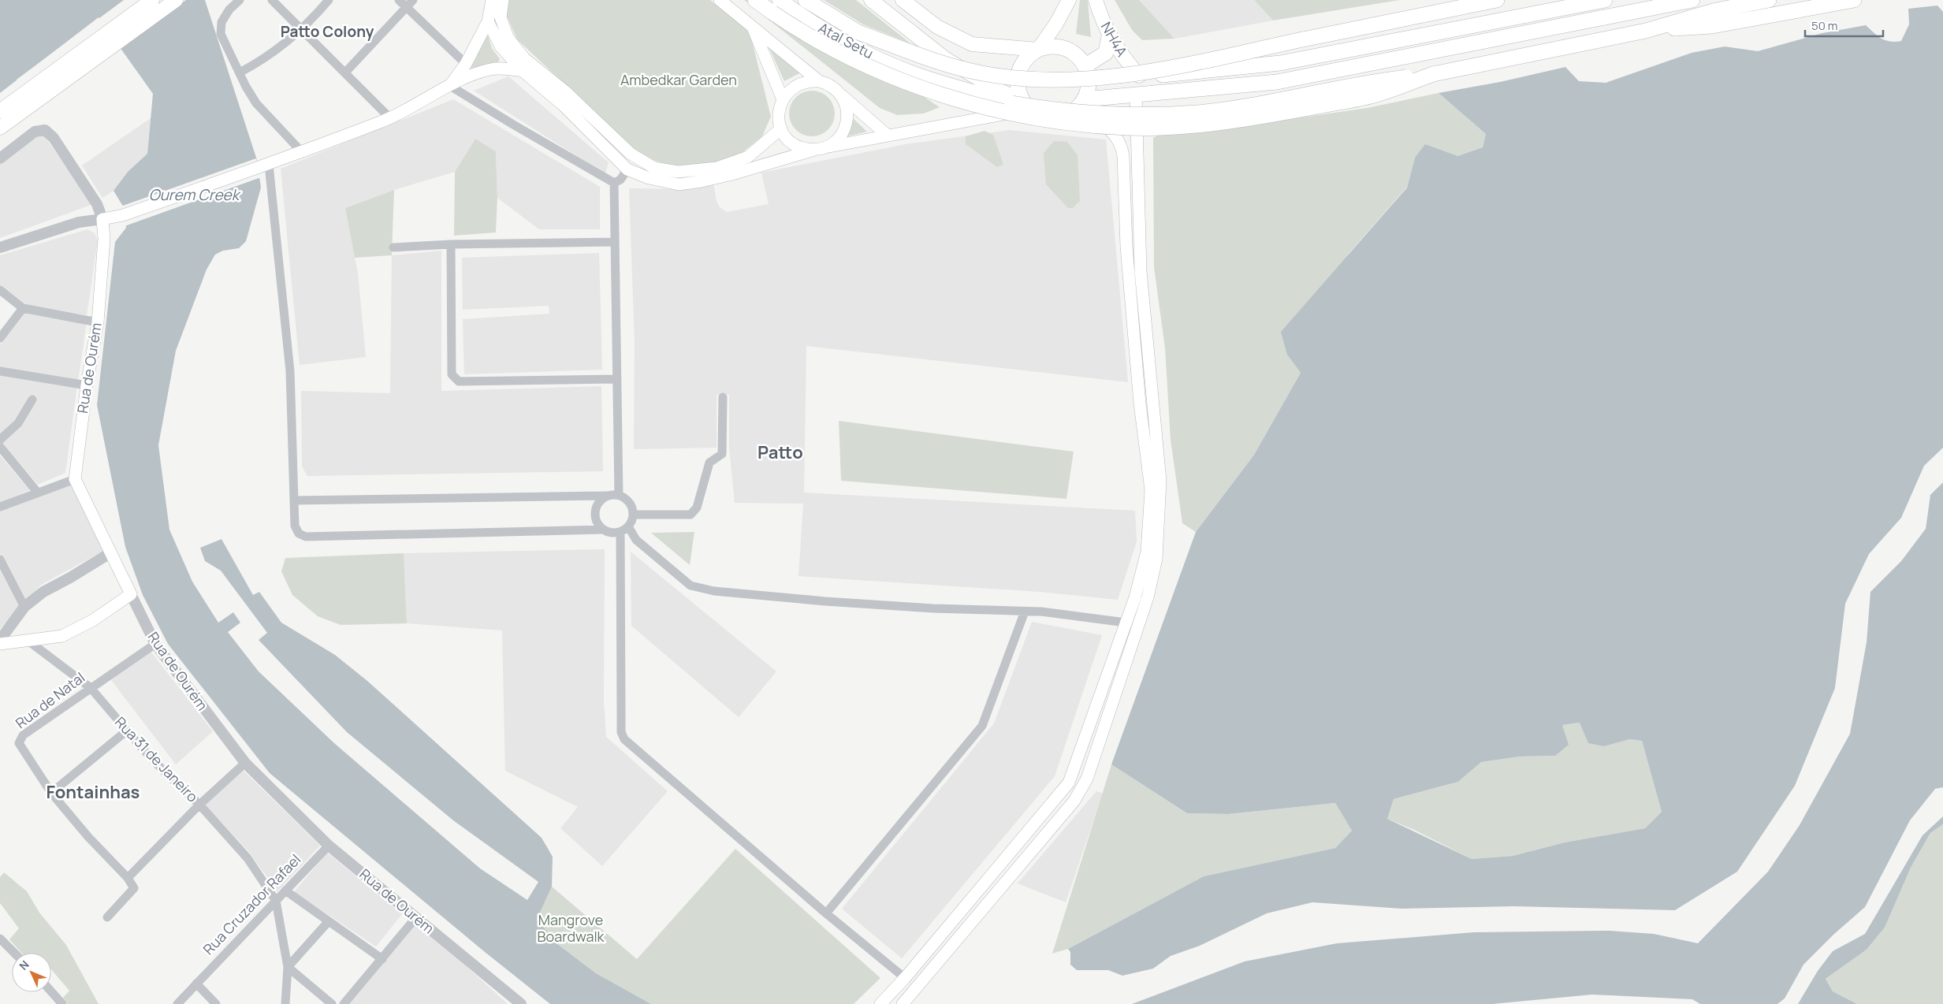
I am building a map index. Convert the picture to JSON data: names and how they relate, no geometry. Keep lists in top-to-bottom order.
{
  "streets": {
    "highway": ["Atal Setu"],
    "main road": ["NH4A", "Rua de Ourém"],
    "street": ["Rua de Natal", "Rua 31 de Janeiro", "Rua Cruzador Rafael"]
  },
  "crossings": [
    ["Rua de Ourém", "Rua de Natal"],
    ["Rua de Ourém", "Rua Cruzador Rafael"],
    ["Rua de Natal", "Rua 31 de Janeiro"],
    ["Rua 31 de Janeiro", "Rua Cruzador Rafael"]
  ],
  "districts": ["Patto Colony", "Patto", "Fontainhas"],
  "water": ["Ourem Creek"],
  "parks": ["Ambedkar Garden", "Mangrove Boardwalk"],
  "scale_bar": "50 m",
  "north": "top left"
}
